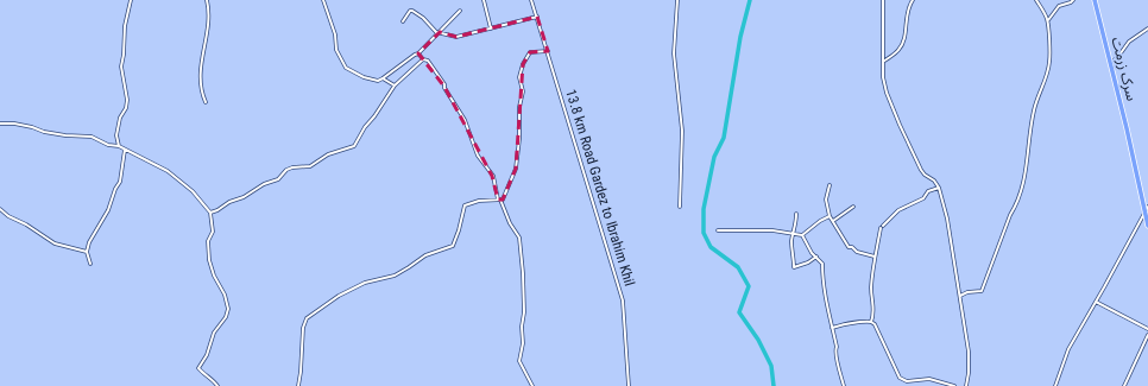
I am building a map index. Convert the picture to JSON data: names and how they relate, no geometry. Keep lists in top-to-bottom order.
{
  "streets": {
    "highway": ["سرک زرمت"],
    "street": ["13.8 km Road Gardez to Ibrahim Khil"]
  }
}
